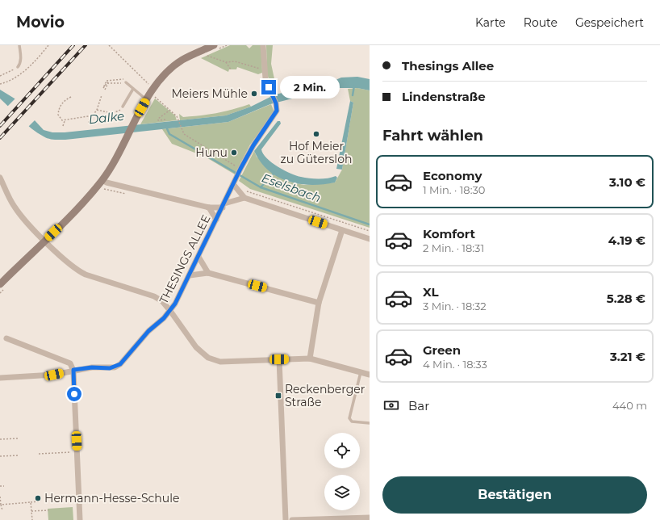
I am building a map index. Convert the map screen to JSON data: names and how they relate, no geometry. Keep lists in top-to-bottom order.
{
  "streets": {
    "street": ["THESINGS ALLEE"]
  },
  "water": ["Dalke", "Eselsbach"],
  "places": {
    "other": [
      "Meiers Mühle",
      "Hof Meier zu Gütersloh",
      "Hunu",
      "Hermann-Hesse-Schule"
    ],
    "transit": ["Reckenberger Straße"]
  },
  "page": {
    "header": "Movio",
    "nav": ["Karte", "Route", "Gespeichert"],
    "banner": ["Thesings Allee", "Lindenstraße"],
    "bubble": "2 Min.",
    "heading": "Fahrt wählen",
    "list": [
      {
        "name": "Economy",
        "note": "1 Min. · 18:30",
        "value": "3.10 €"
      },
      {
        "name": "Komfort",
        "note": "2 Min. · 18:31",
        "value": "4.19 €"
      },
      {
        "name": "XL",
        "note": "3 Min. · 18:32",
        "value": "5.28 €"
      },
      {
        "name": "Green",
        "note": "4 Min. · 18:33",
        "value": "3.21 €"
      }
    ],
    "pay": ["Bar", "440 m"],
    "buttons": "Bestätigen"
  }
}
